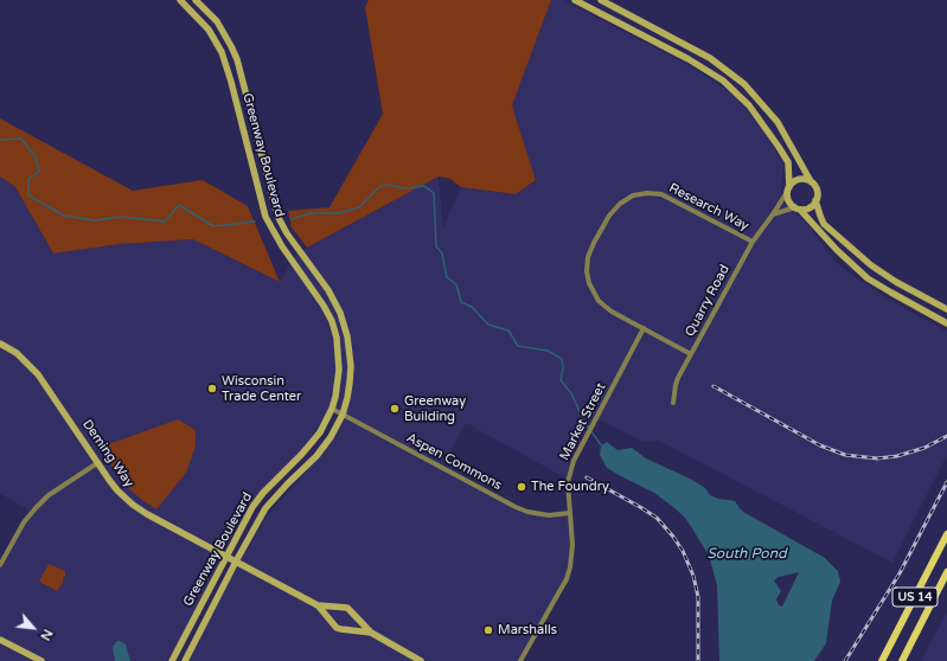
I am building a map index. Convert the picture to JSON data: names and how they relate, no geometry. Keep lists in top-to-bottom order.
{
  "streets": {
    "main road": ["US 14"],
    "street": [
      "Greenway Boulevard",
      "Research Way",
      "Quarry Road",
      "Market Street",
      "Deming Way",
      "Aspen Commons"
    ]
  },
  "crossings": [
    ["Greenway Boulevard", "Deming Way"],
    ["Greenway Boulevard", "Aspen Commons"],
    ["Research Way", "Quarry Road"],
    ["Research Way", "Market Street"],
    ["Quarry Road", "Market Street"],
    ["Market Street", "Aspen Commons"]
  ],
  "water": ["South Pond"],
  "places": [
    "Wisconsin Trade Center",
    "Greenway Building",
    "The Foundry",
    "Marshalls"
  ],
  "north": "bottom right"
}
